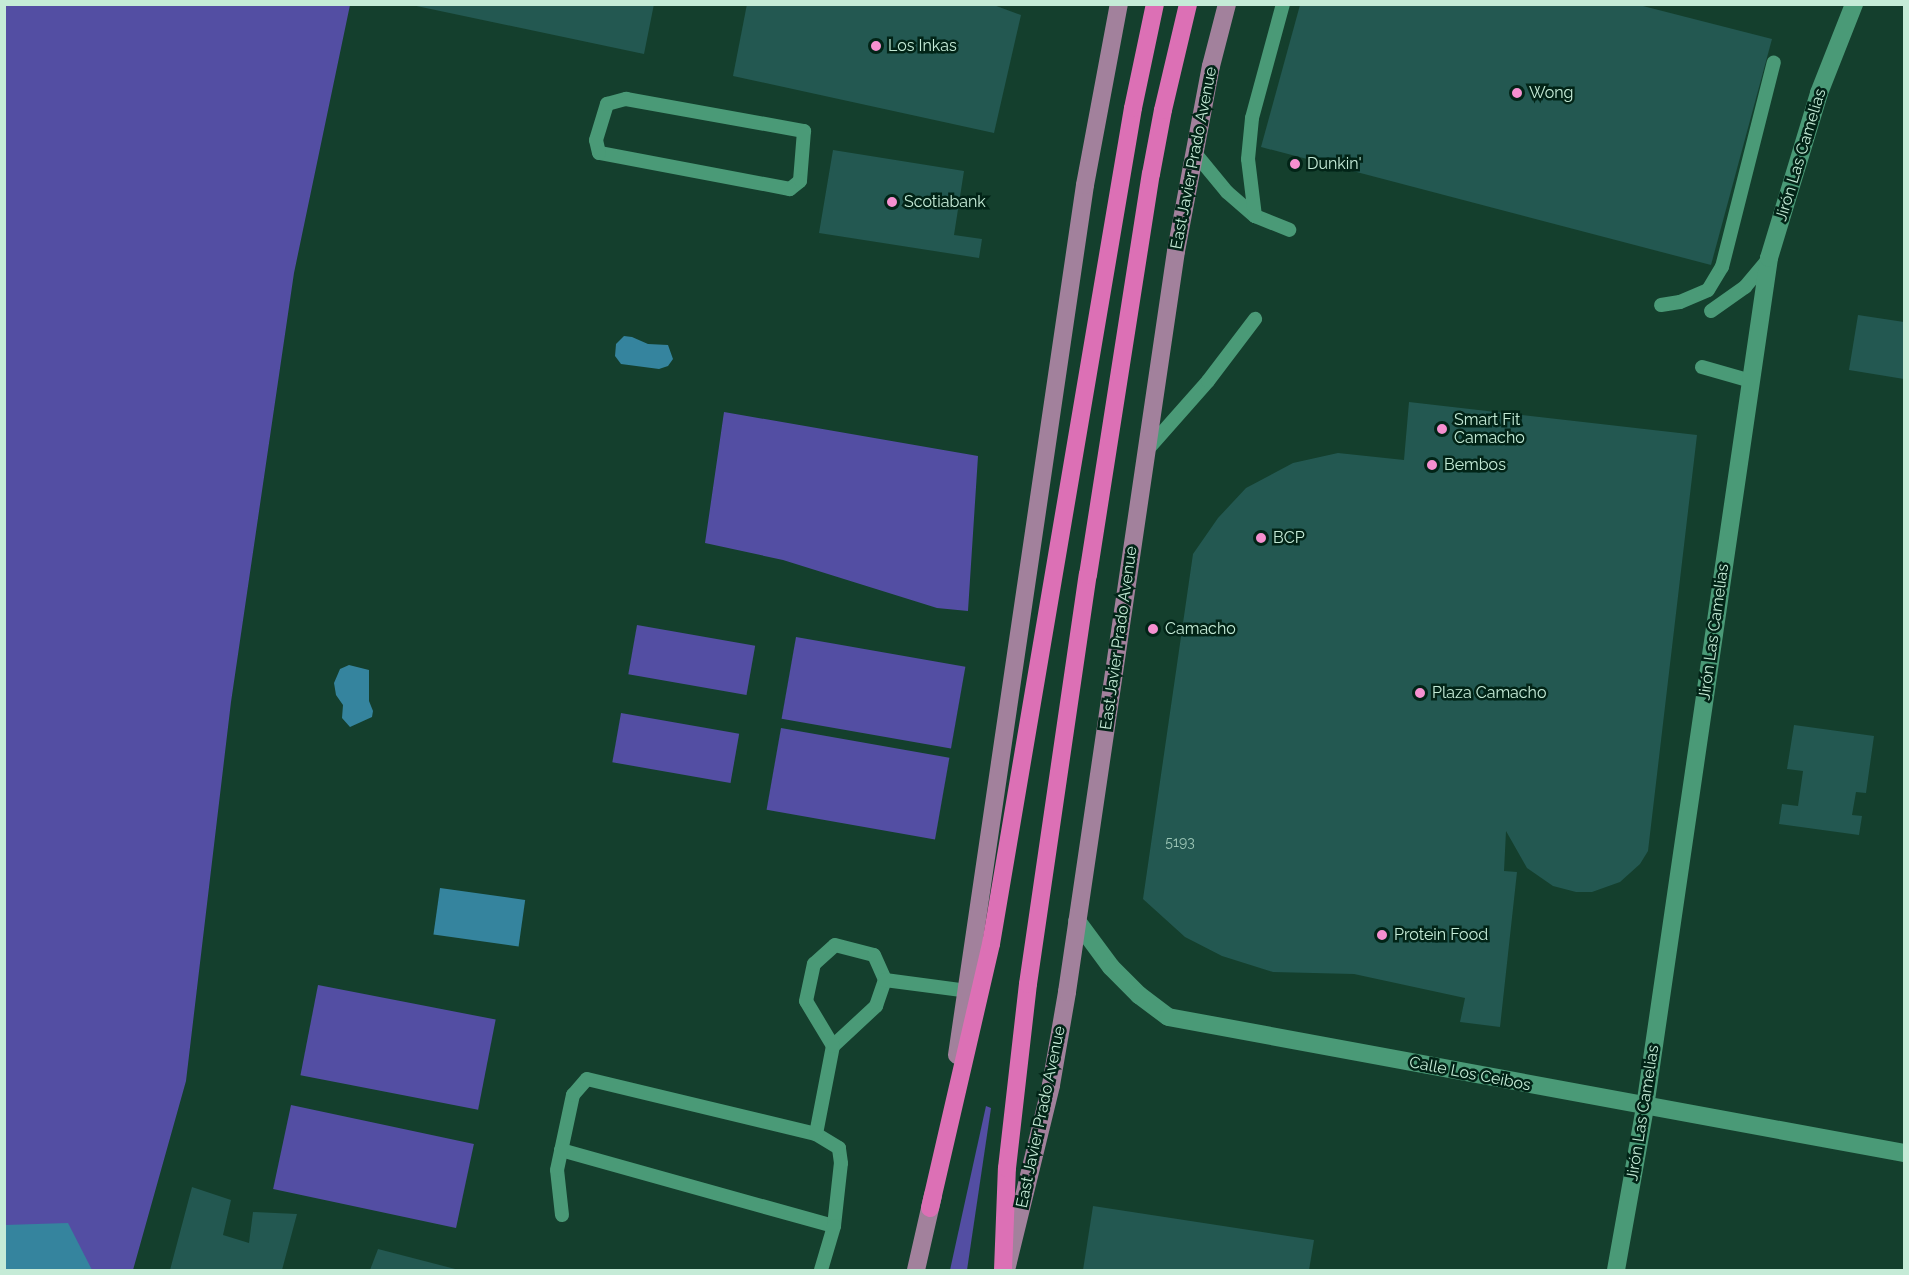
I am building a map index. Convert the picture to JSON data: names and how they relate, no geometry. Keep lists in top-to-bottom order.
{
  "streets": {
    "main road": ["East Javier Prado Avenue"],
    "street": ["Jirón Las Camelias", "Calle Los Ceibos"]
  },
  "crossings": [
    ["Jirón Las Camelias", "Calle Los Ceibos"],
    ["East Javier Prado Avenue", "Calle Los Ceibos"]
  ],
  "places": [
    "Los Inkas",
    "Wong",
    "Dunkin'",
    "Scotiabank",
    "Smart Fit Camacho",
    "Bembos",
    "BCP",
    "Camacho",
    "Plaza Camacho",
    "Protein Food"
  ],
  "house_numbers": ["5193"]
}
